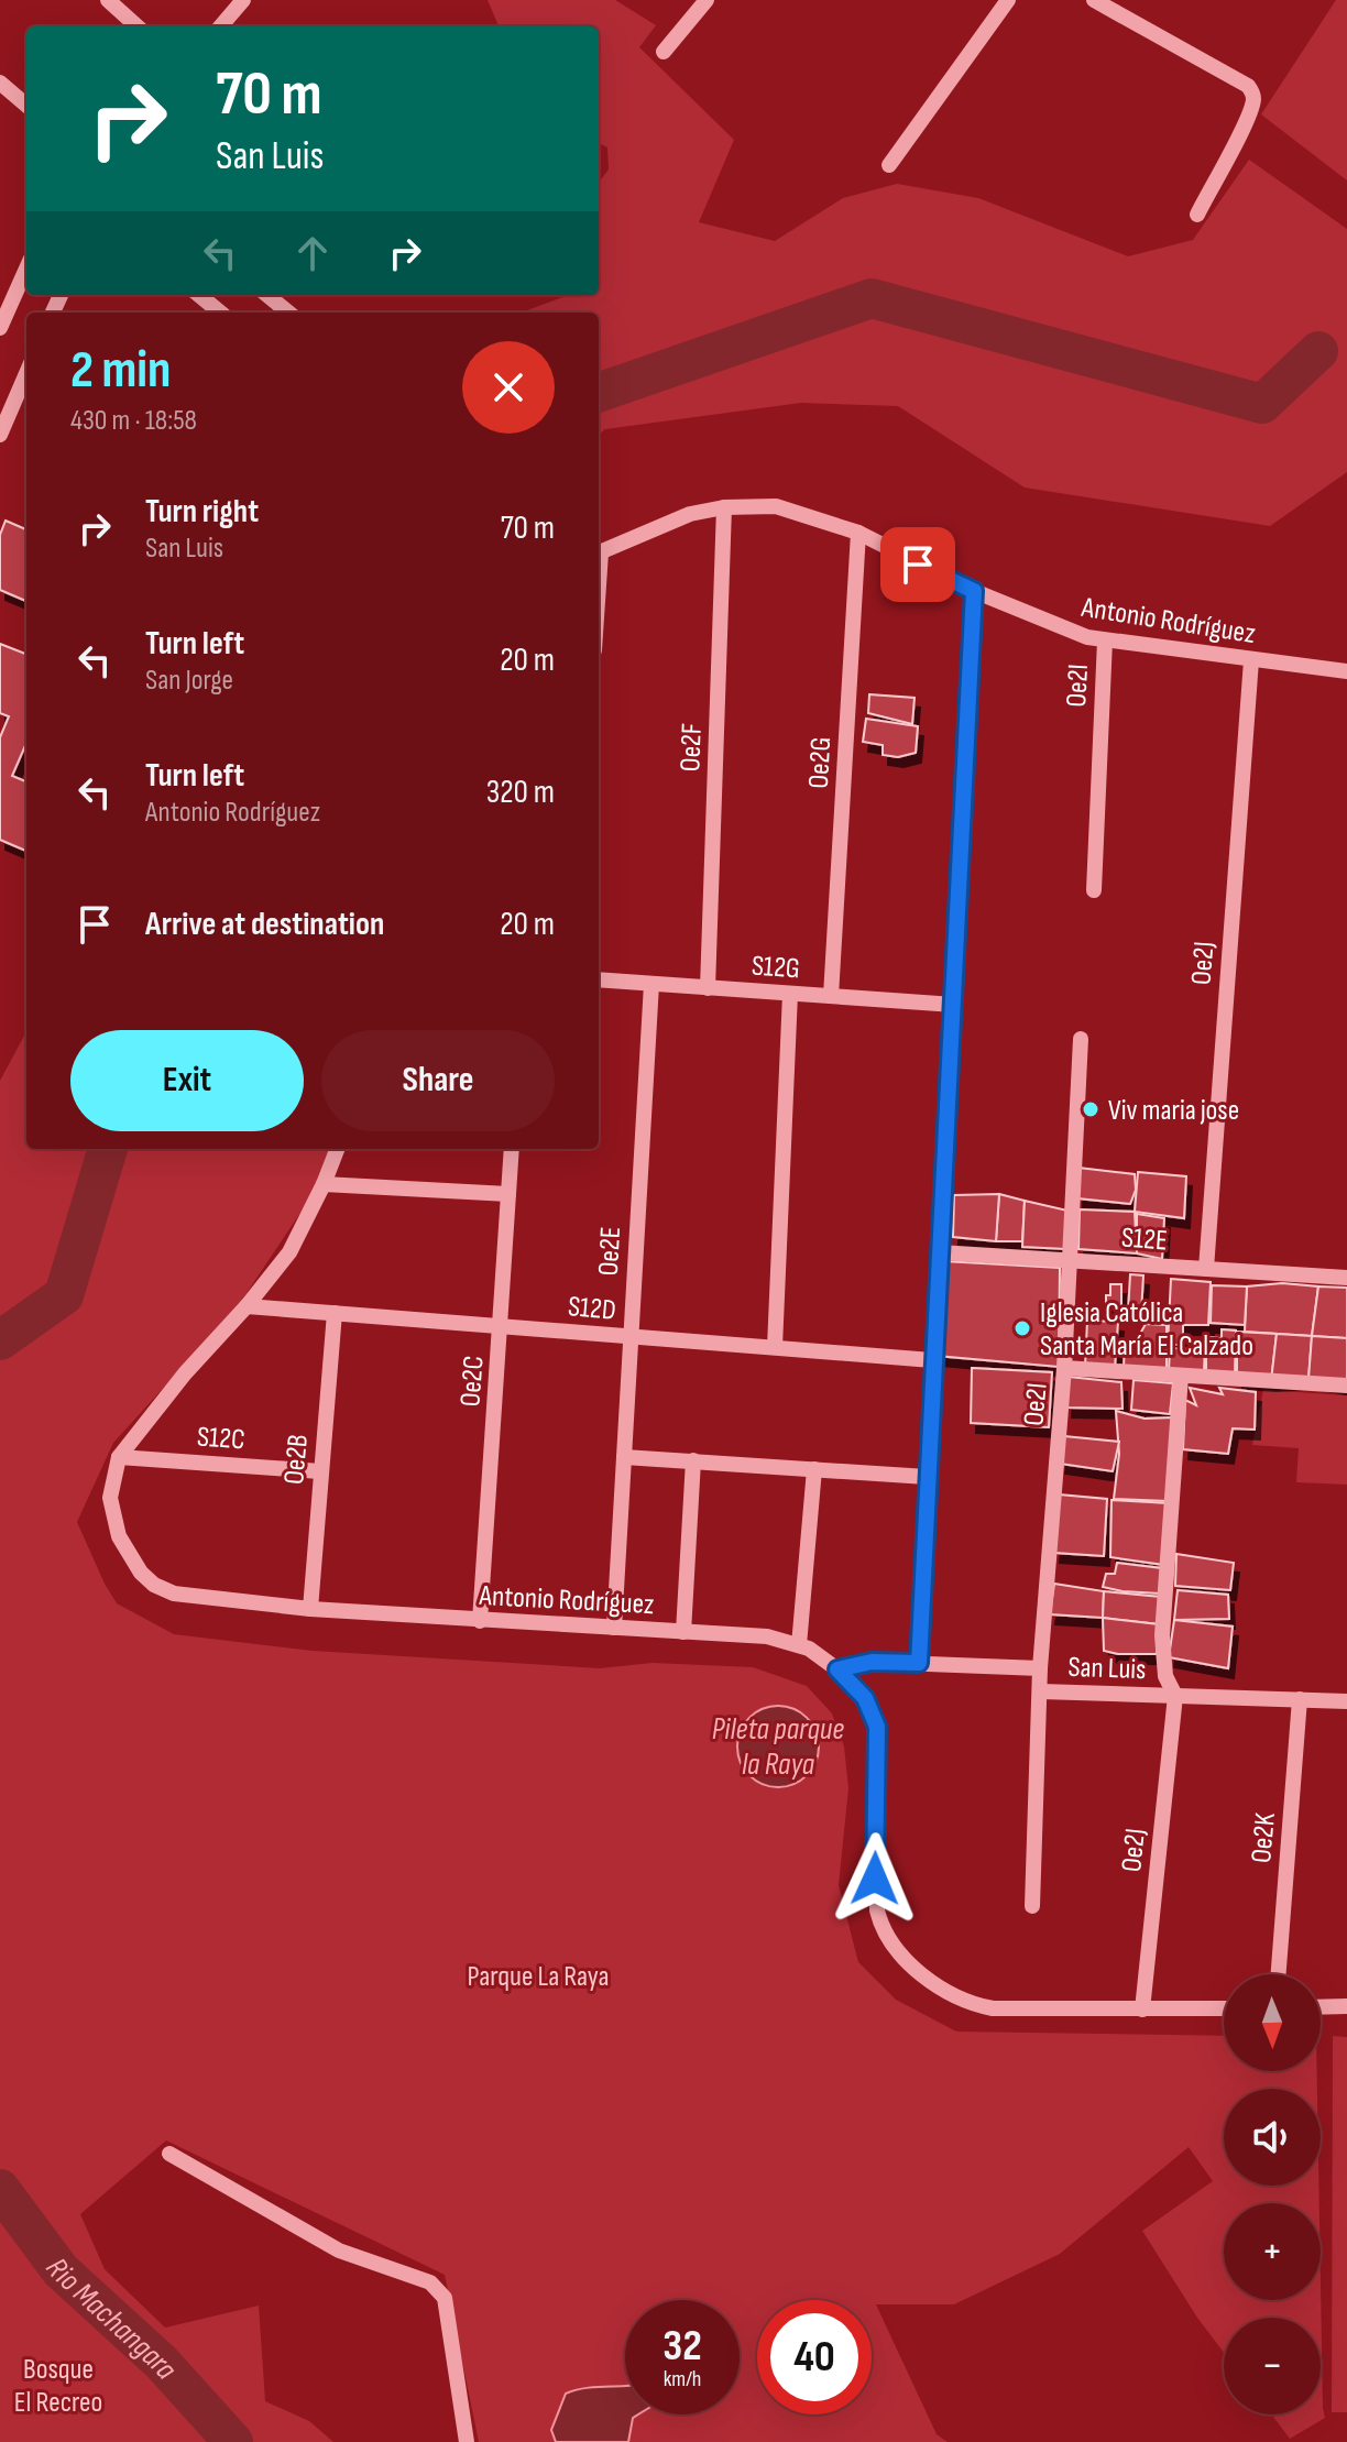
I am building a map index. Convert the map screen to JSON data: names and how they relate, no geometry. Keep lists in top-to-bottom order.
{
  "streets": {
    "street": [
      "Antonio Rodríguez",
      "Oe2I",
      "Oe2F",
      "Oe2G",
      "Oe2J",
      "S12G",
      "S12E",
      "Oe2E",
      "S12D",
      "Oe2C",
      "S12C",
      "Oe2B",
      "San Luis",
      "Oe2K"
    ]
  },
  "crossings": [
    ["Antonio Rodríguez", "Oe2I"],
    ["Antonio Rodríguez", "Oe2F"],
    ["Antonio Rodríguez", "Oe2G"],
    ["Antonio Rodríguez", "Oe2J"],
    ["Antonio Rodríguez", "Oe2E"],
    ["Antonio Rodríguez", "S12D"],
    ["Antonio Rodríguez", "Oe2C"],
    ["Antonio Rodríguez", "S12C"],
    ["Antonio Rodríguez", "Oe2B"],
    ["Antonio Rodríguez", "San Luis"],
    ["Oe2I", "S12E"],
    ["Oe2I", "San Luis"],
    ["Oe2F", "S12G"],
    ["Oe2G", "S12G"],
    ["Oe2J", "S12E"],
    ["Oe2J", "San Luis"],
    ["S12G", "Oe2E"],
    ["Oe2E", "S12D"],
    ["S12D", "Oe2C"],
    ["S12D", "Oe2B"],
    ["S12C", "Oe2B"],
    ["San Luis", "Oe2K"]
  ],
  "water": ["Pileta parque la Raya", "Rio Machangara"],
  "parks": ["Parque La Raya", "Bosque El Recreo"],
  "places": ["Viv maria jose", "Iglesia Católica Santa María El Calzado"],
  "north": "bottom",
  "page": {
    "turn": ["70 m", "San Luis"],
    "heading": ["2 min", "430 m · 18:58"],
    "list": [
      {
        "name": "Turn right",
        "note": "San Luis",
        "value": "70 m"
      },
      {
        "name": "Turn left",
        "note": "San Jorge",
        "value": "20 m"
      },
      {
        "name": "Turn left",
        "note": "Antonio Rodríguez",
        "value": "320 m"
      },
      {
        "name": "Arrive at destination",
        "value": "20 m"
      }
    ],
    "buttons": ["Exit", "Share"],
    "map_buttons": ["+", "−"],
    "speed": "32 km/h",
    "limit": "40"
  }
}
